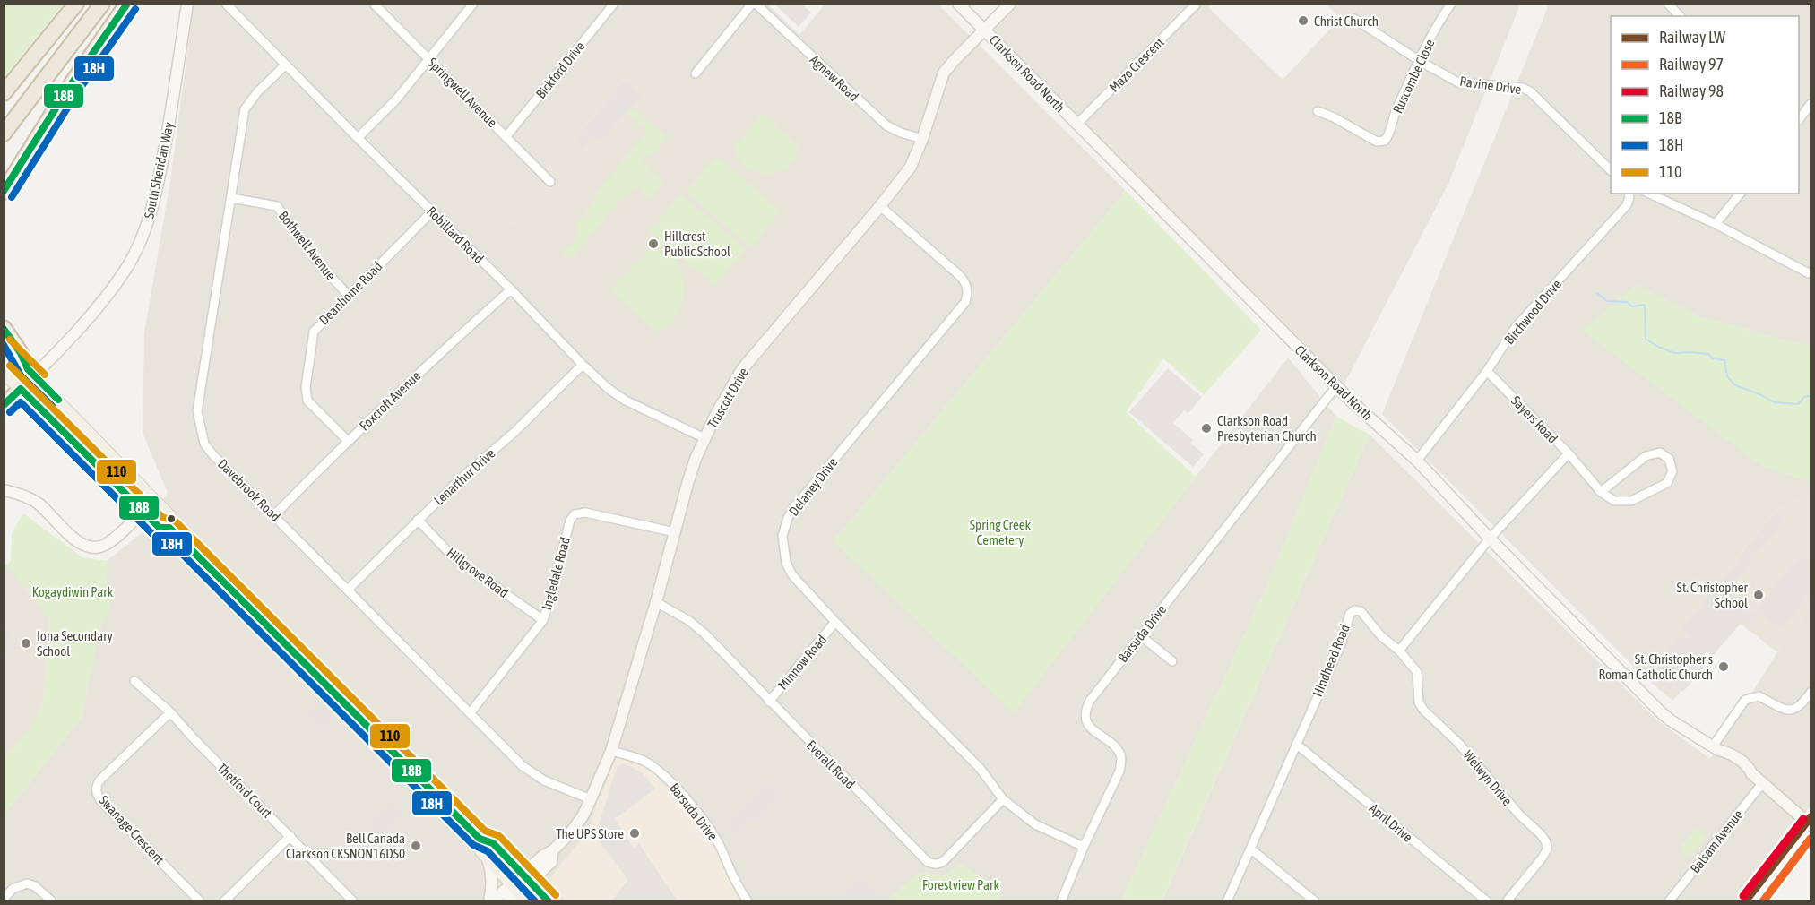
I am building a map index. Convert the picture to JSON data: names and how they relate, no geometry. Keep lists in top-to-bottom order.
{
  "streets": {
    "street": [
      "Mazo Crescent",
      "Bickford Drive",
      "Clarkson Road North",
      "Ruscombe Close",
      "Agnew Road",
      "Ravine Drive",
      "Springwell Avenue",
      "South Sheridan Way",
      "Robillard Road",
      "Bothwell Avenue",
      "Deanhome Road",
      "Birchwood Drive",
      "Truscott Drive",
      "Foxcroft Avenue",
      "Sayers Road",
      "Lenarthur Drive",
      "Delaney Drive",
      "Davebrook Road",
      "Hillgrove Road",
      "Ingledale Road",
      "Barsuda Drive",
      "Hindhead Road",
      "Minnow Road",
      "Everall Road",
      "Welwyn Drive",
      "Thetford Court",
      "April Drive",
      "Swanage Crescent",
      "Balsam Avenue"
    ]
  },
  "crossings": [
    ["Mazo Crescent", "Clarkson Road North"],
    ["Bickford Drive", "Springwell Avenue"],
    ["Clarkson Road North", "Birchwood Drive"],
    ["Clarkson Road North", "Truscott Drive"],
    ["Clarkson Road North", "Sayers Road"],
    ["Clarkson Road North", "Barsuda Drive"],
    ["Clarkson Road North", "Balsam Avenue"],
    ["Ruscombe Close", "Ravine Drive"],
    ["Agnew Road", "Truscott Drive"],
    ["Robillard Road", "Deanhome Road"],
    ["Robillard Road", "Truscott Drive"],
    ["Robillard Road", "Foxcroft Avenue"],
    ["Robillard Road", "Lenarthur Drive"],
    ["Robillard Road", "Davebrook Road"],
    ["Bothwell Avenue", "Deanhome Road"],
    ["Bothwell Avenue", "Davebrook Road"],
    ["Deanhome Road", "Foxcroft Avenue"],
    ["Birchwood Drive", "Sayers Road"],
    ["Truscott Drive", "Delaney Drive"],
    ["Truscott Drive", "Davebrook Road"],
    ["Truscott Drive", "Ingledale Road"],
    ["Truscott Drive", "Barsuda Drive"],
    ["Truscott Drive", "Everall Road"],
    ["Foxcroft Avenue", "Davebrook Road"],
    ["Lenarthur Drive", "Davebrook Road"],
    ["Lenarthur Drive", "Hillgrove Road"],
    ["Delaney Drive", "Barsuda Drive"],
    ["Delaney Drive", "Minnow Road"],
    ["Delaney Drive", "Everall Road"],
    ["Davebrook Road", "Ingledale Road"],
    ["Hillgrove Road", "Ingledale Road"],
    ["Hindhead Road", "Welwyn Drive"],
    ["Hindhead Road", "April Drive"],
    ["Minnow Road", "Everall Road"],
    ["Thetford Court", "Swanage Crescent"]
  ],
  "parks": ["Spring Creek Cemetery", "Kogaydiwin Park", "Forestview Park"],
  "places": [
    "Christ Church",
    "Hillcrest Public School",
    "Clarkson Road Presbyterian Church",
    "St. Christopher School",
    "Iona Secondary School",
    "St. Christopher's Roman Catholic Church",
    "The UPS Store",
    "Bell Canada Clarkson CKSNON16DS0"
  ],
  "lines": [
    "transit line 18B",
    "transit line 18H",
    "transit line 110",
    "rail line LW",
    "rail line 98",
    "rail line 97"
  ],
  "legend": [
    "Railway LW",
    "Railway 97",
    "Railway 98",
    "18B",
    "18H",
    "110"
  ]
}
